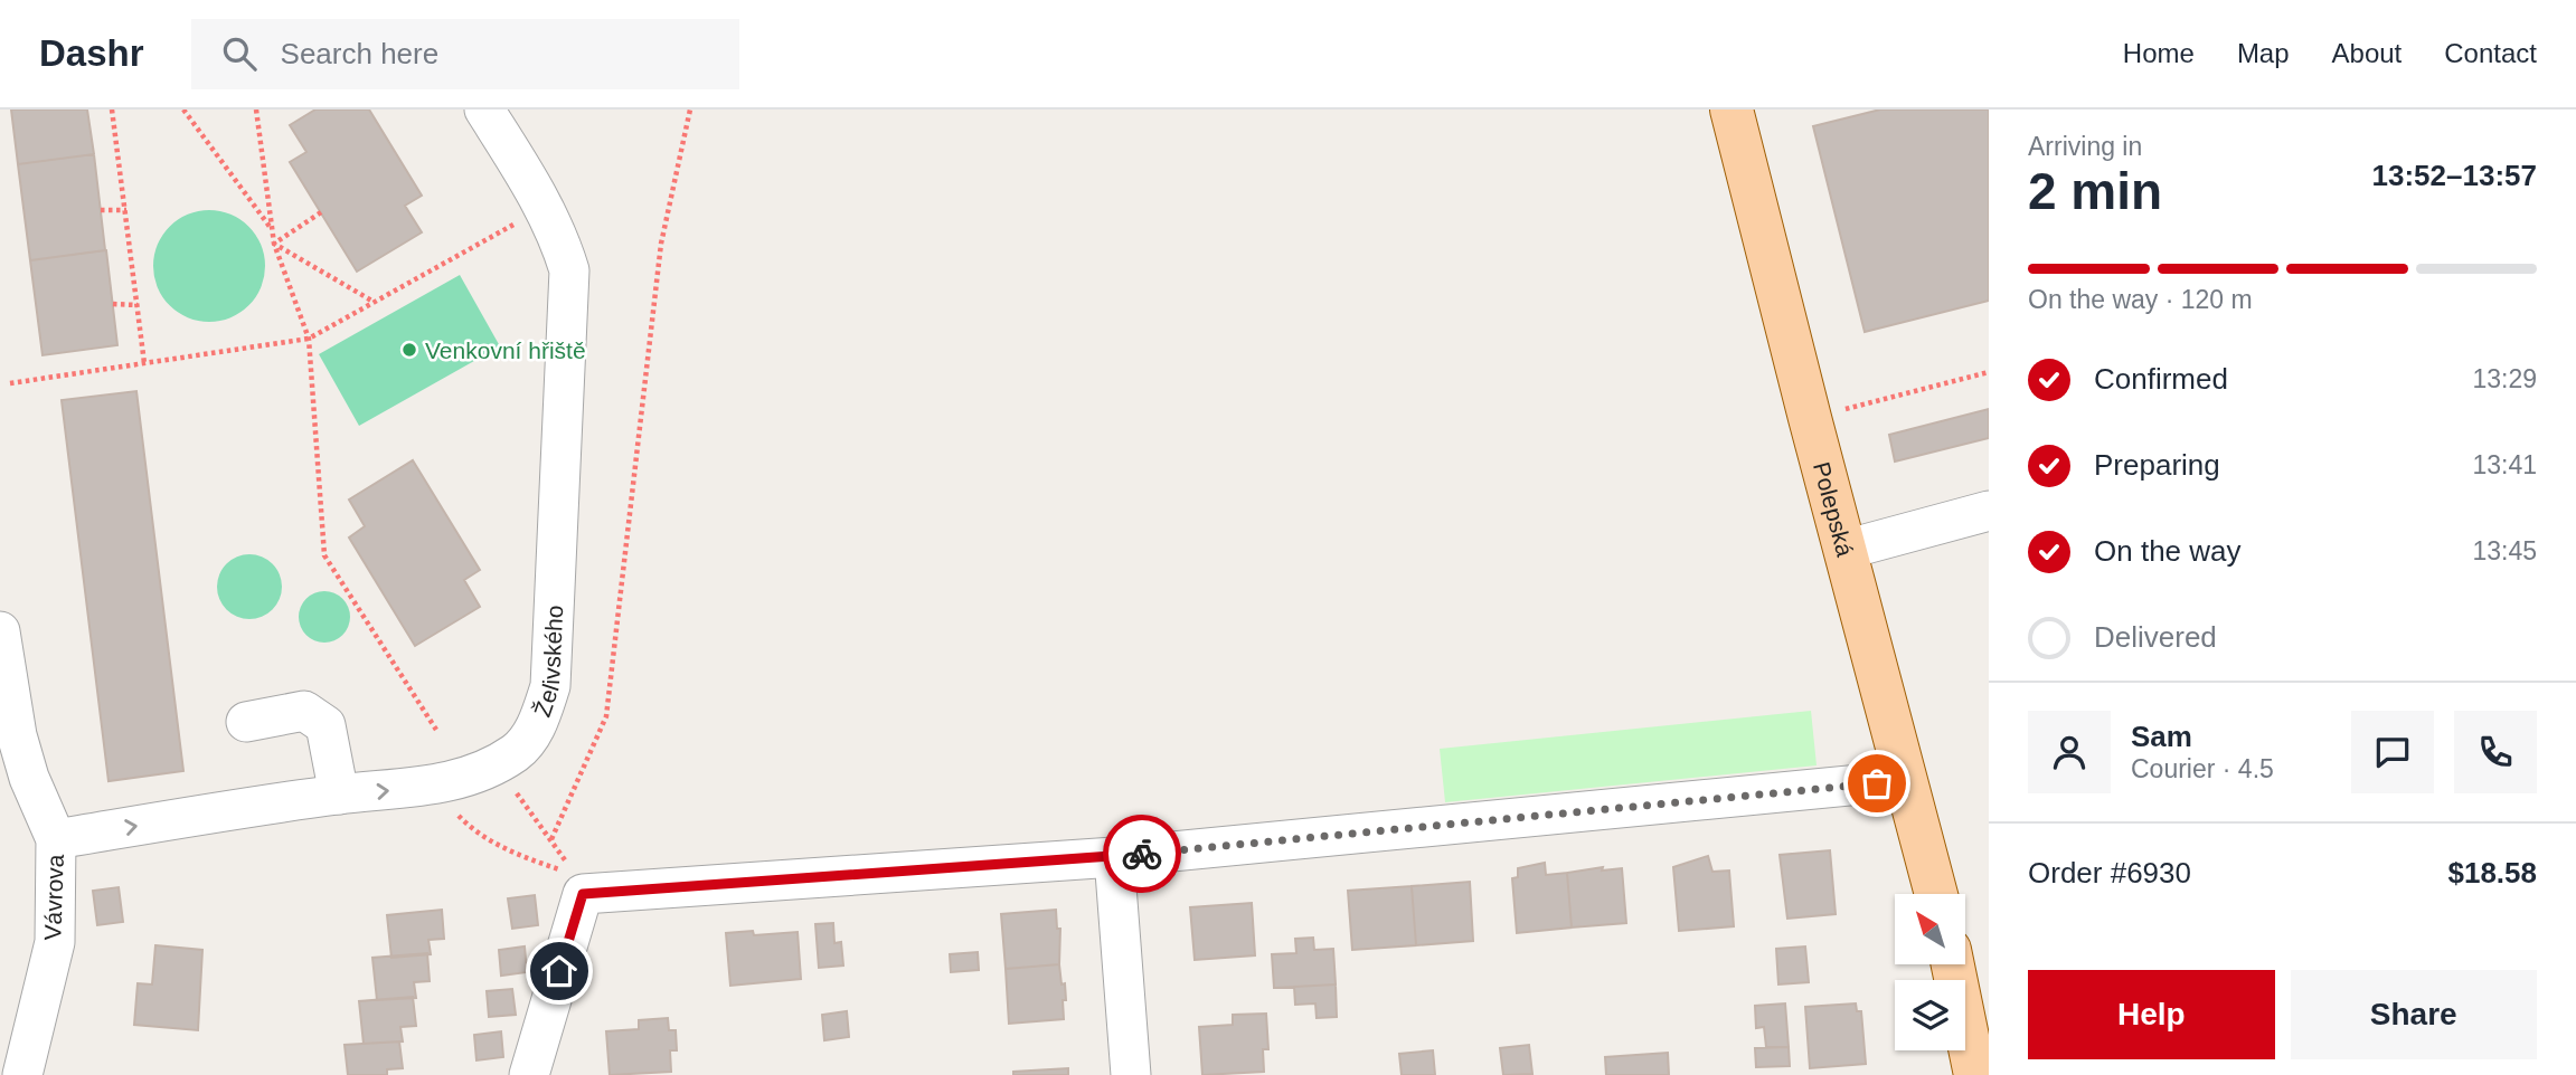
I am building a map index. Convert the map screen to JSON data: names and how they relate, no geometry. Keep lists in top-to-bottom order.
{
  "streets": {
    "main road": ["Polepská"],
    "street": ["Želivského", "Vávrova"]
  },
  "crossings": [
    ["Želivského", "Vávrova"]
  ],
  "places": ["Venkovní hřiště"],
  "north": "top left",
  "page": {
    "header": "Dashr",
    "search": "Search here",
    "nav": [
      "Home",
      "Map",
      "About",
      "Contact"
    ],
    "heading": ["2 min", "Arriving in", "13:52–13:57"],
    "panel": [
      "Sam",
      "Courier · 4.5",
      "Order #6930",
      "$18.58"
    ],
    "bar": "On the way · 120 m",
    "list": [
      ["Confirmed", "13:29"],
      ["Preparing", "13:41"],
      ["On the way", "13:45"],
      "Delivered"
    ],
    "buttons": ["Help", "Share"]
  }
}
